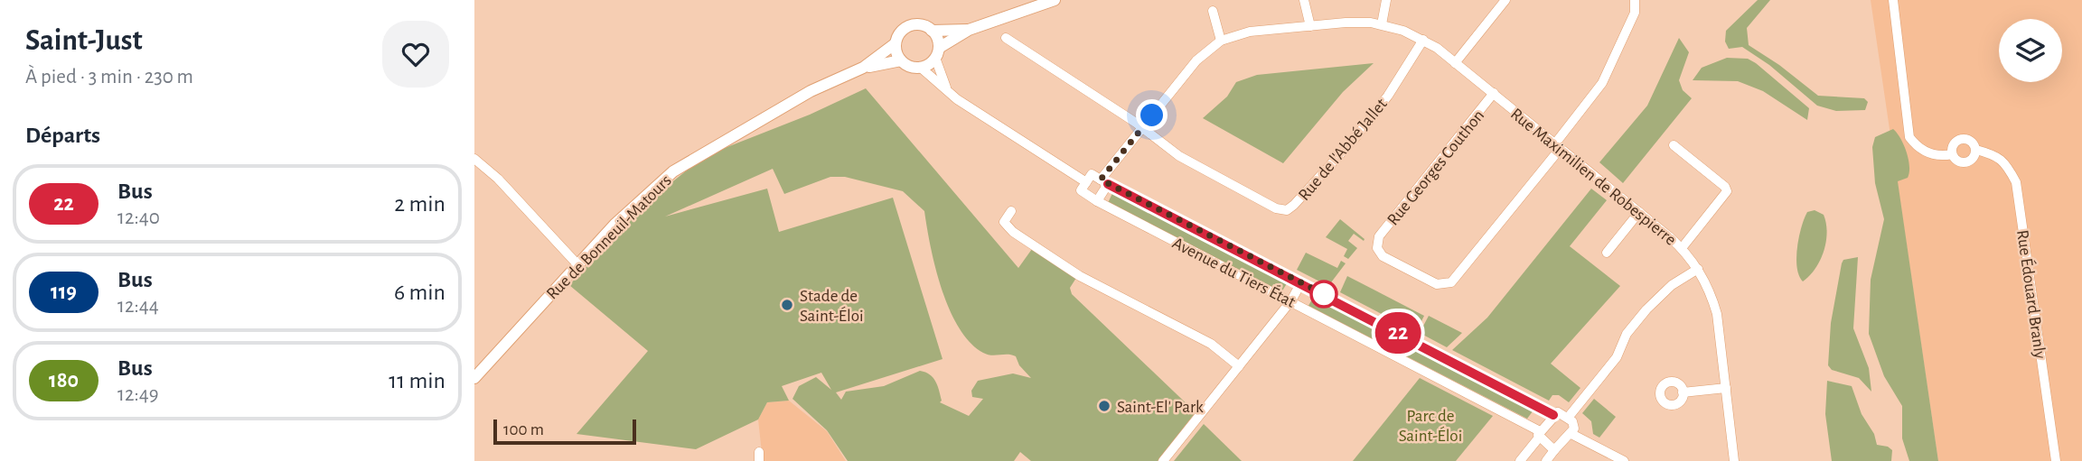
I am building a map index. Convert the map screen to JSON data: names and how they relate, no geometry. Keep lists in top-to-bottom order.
{
  "streets": {
    "main road": ["Rue de Bonneuil-Matours"],
    "street": [
      "Rue de l'Abbé Jallet",
      "Rue Georges Couthon",
      "Rue Maximilien de Robespierre",
      "Avenue du Tiers État",
      "Rue Édouard Branly"
    ]
  },
  "crossings": [
    ["Rue de l'Abbé Jallet", "Rue Maximilien de Robespierre"],
    ["Rue Georges Couthon", "Rue Maximilien de Robespierre"],
    ["Rue Maximilien de Robespierre", "Avenue du Tiers État"]
  ],
  "parks": ["Parc de Saint-Éloi"],
  "places": ["Stade de Saint-Éloi", "Saint-El' Park"],
  "lines": ["bus line 22"],
  "scale_bar": "100 m",
  "page": {
    "heading": [
      ["Saint-Just", "À pied · 3 min · 230 m"],
      "Départs"
    ],
    "on_map": "22",
    "list": [
      {
        "mark": "22",
        "name": "Bus",
        "note": "12:40",
        "value": "2 min"
      },
      {
        "mark": "119",
        "name": "Bus",
        "note": "12:44",
        "value": "6 min"
      },
      {
        "mark": "180",
        "name": "Bus",
        "note": "12:49",
        "value": "11 min"
      }
    ],
    "scale": "100 m"
  }
}
